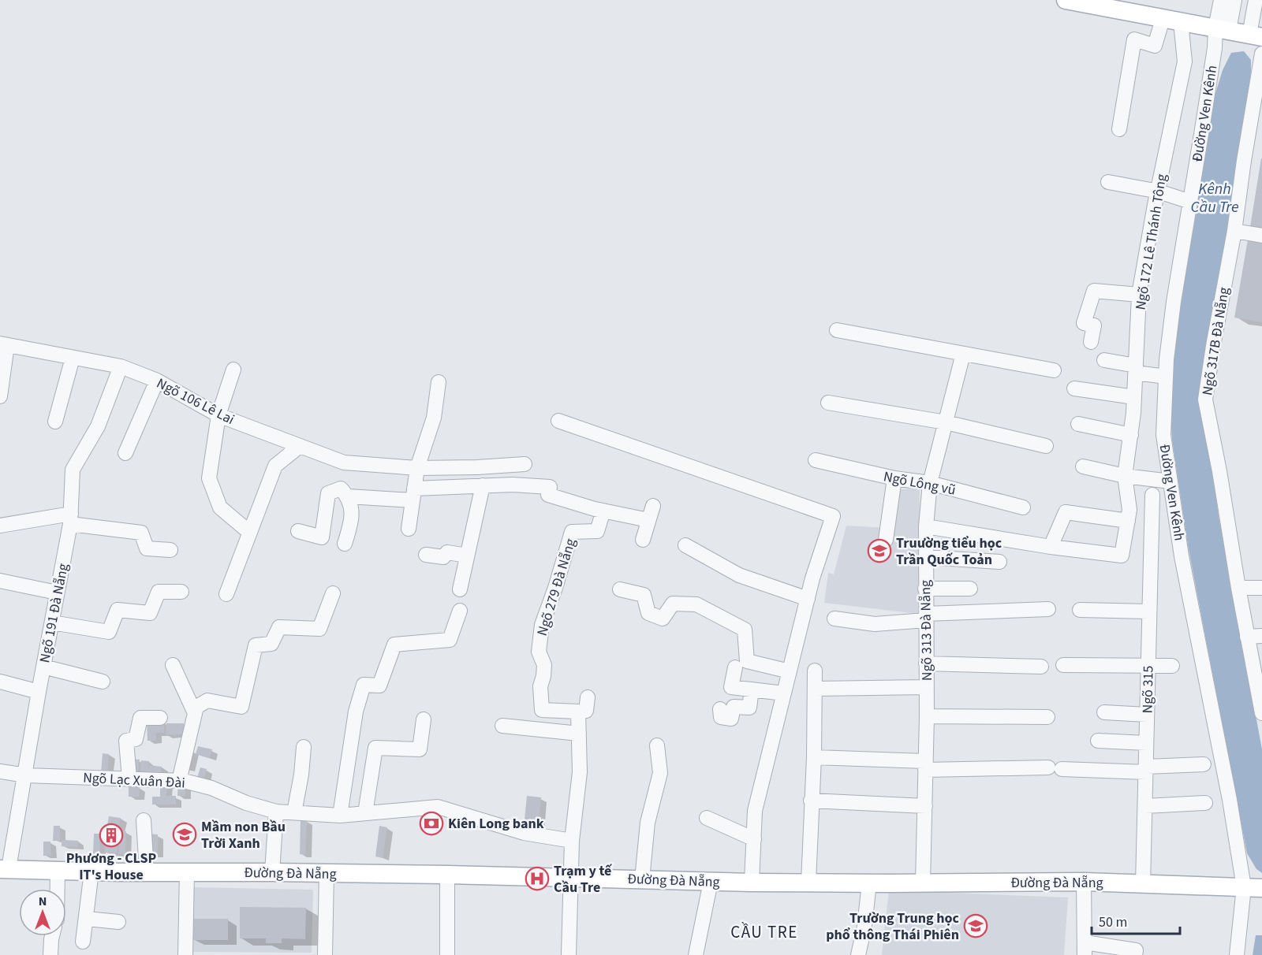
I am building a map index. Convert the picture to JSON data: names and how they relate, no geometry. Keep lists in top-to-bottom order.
{
  "streets": {
    "main road": ["Đường Đà Nẵng"],
    "street": [
      "Đường Ven Kênh",
      "Ngõ 172 Lê Thánh Tông",
      "Ngõ 317B Đà Nẵng",
      "Ngõ 106 Lê Lai",
      "Ngõ Lông vũ",
      "Ngõ 279 Đà Nẵng",
      "Ngõ 191 Đà Nẵng",
      "Ngõ 313 Đà Nẵng",
      "Ngõ 315",
      "Ngõ Lạc Xuân Đài"
    ]
  },
  "crossings": [
    ["Đường Ven Kênh", "Đường Đà Nẵng"],
    ["Ngõ 106 Lê Lai", "Ngõ 191 Đà Nẵng"],
    ["Ngõ Lông vũ", "Ngõ 313 Đà Nẵng"],
    ["Ngõ 191 Đà Nẵng", "Ngõ Lạc Xuân Đài"],
    ["Ngõ 191 Đà Nẵng", "Đường Đà Nẵng"],
    ["Ngõ 313 Đà Nẵng", "Đường Đà Nẵng"],
    ["Ngõ 315", "Đường Đà Nẵng"]
  ],
  "districts": ["CẦU TRE"],
  "water": ["Kênh Cầu Tre"],
  "places": {
    "school or university": ["Truường tiểu học Trần Quốc Toản", "Mầm non Bầu Trời Xanh", "Trường Trung học phổ thông Thái Phiên"],
    "bank": ["Kiên Long bank"],
    "building": ["Phương - CLSP IT's House"],
    "hospital": ["Trạm y tế Cầu Tre"]
  },
  "scale_bar": "50 m",
  "north": "top"
}
